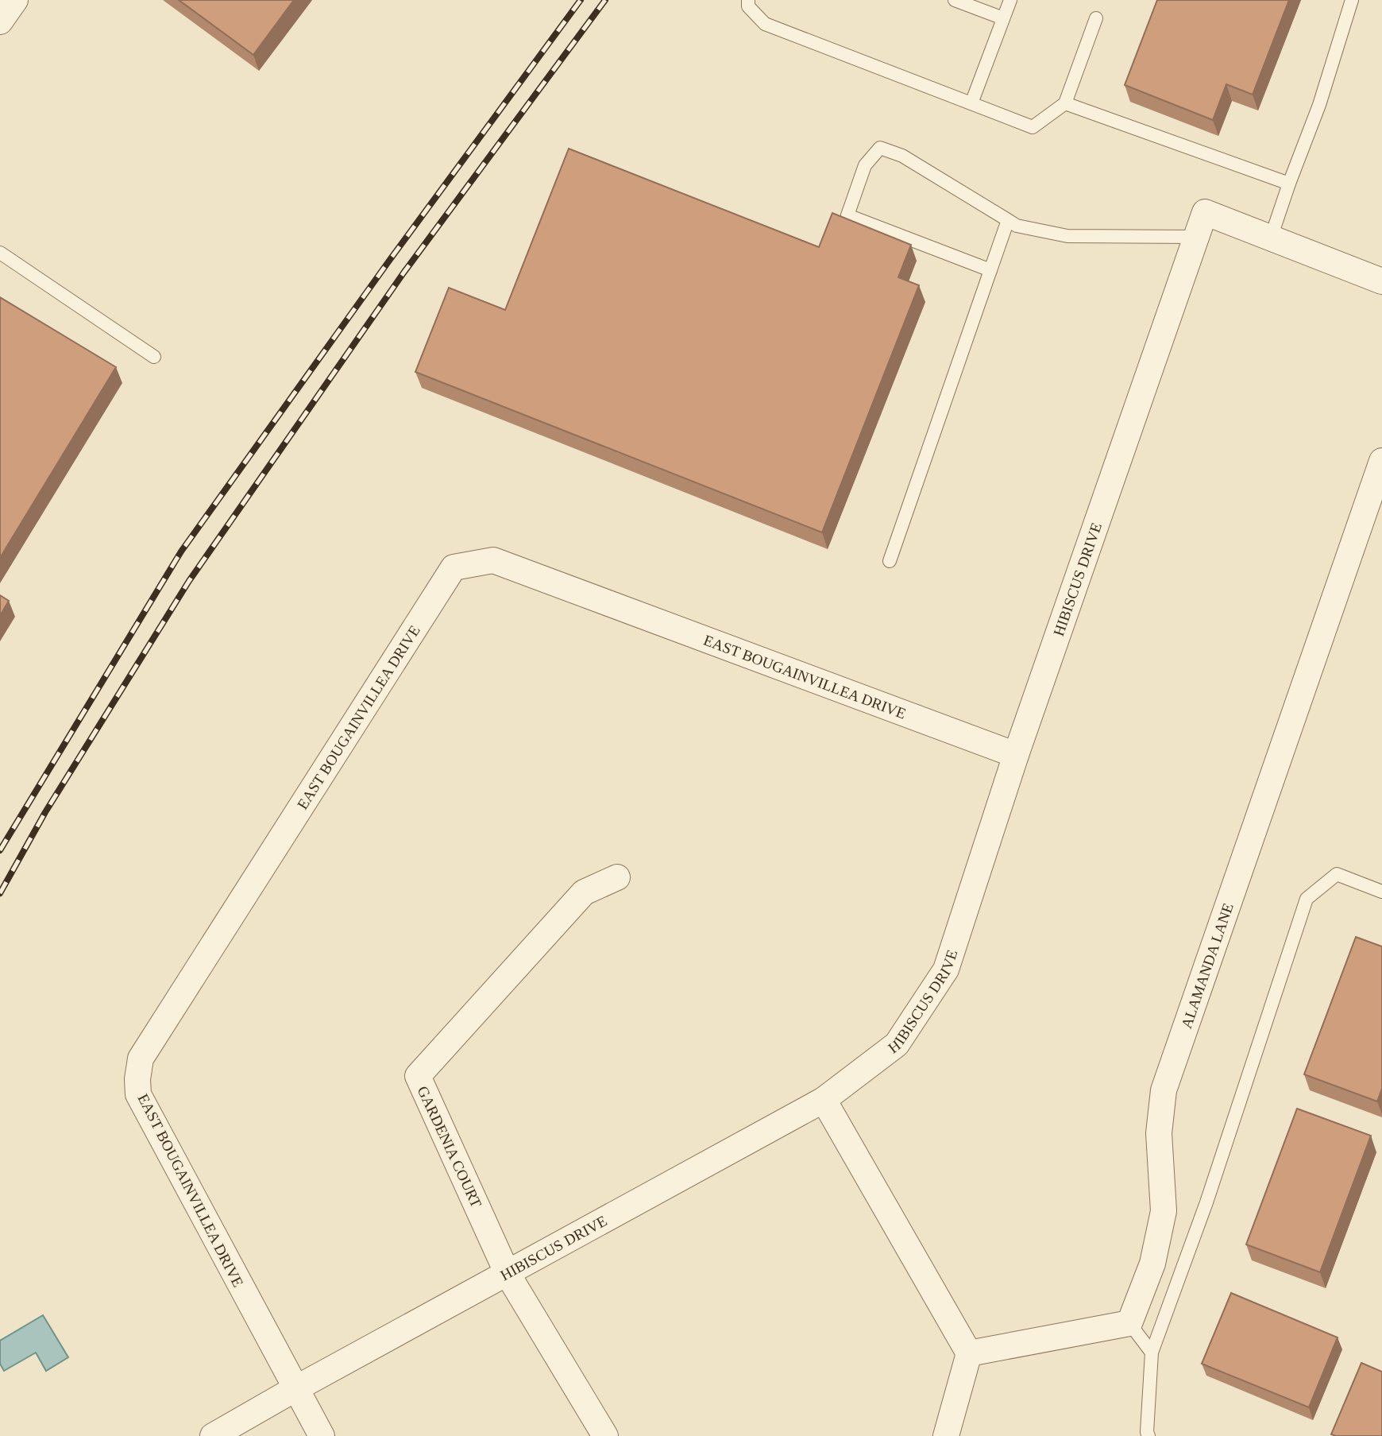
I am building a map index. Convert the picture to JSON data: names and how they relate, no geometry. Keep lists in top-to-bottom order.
{
  "streets": {
    "street": [
      "HIBISCUS DRIVE",
      "EAST BOUGAINVILLEA DRIVE",
      "ALAMANDA LANE",
      "GARDENIA COURT"
    ]
  },
  "crossings": [
    ["HIBISCUS DRIVE", "EAST BOUGAINVILLEA DRIVE"],
    ["HIBISCUS DRIVE", "GARDENIA COURT"]
  ]
}
